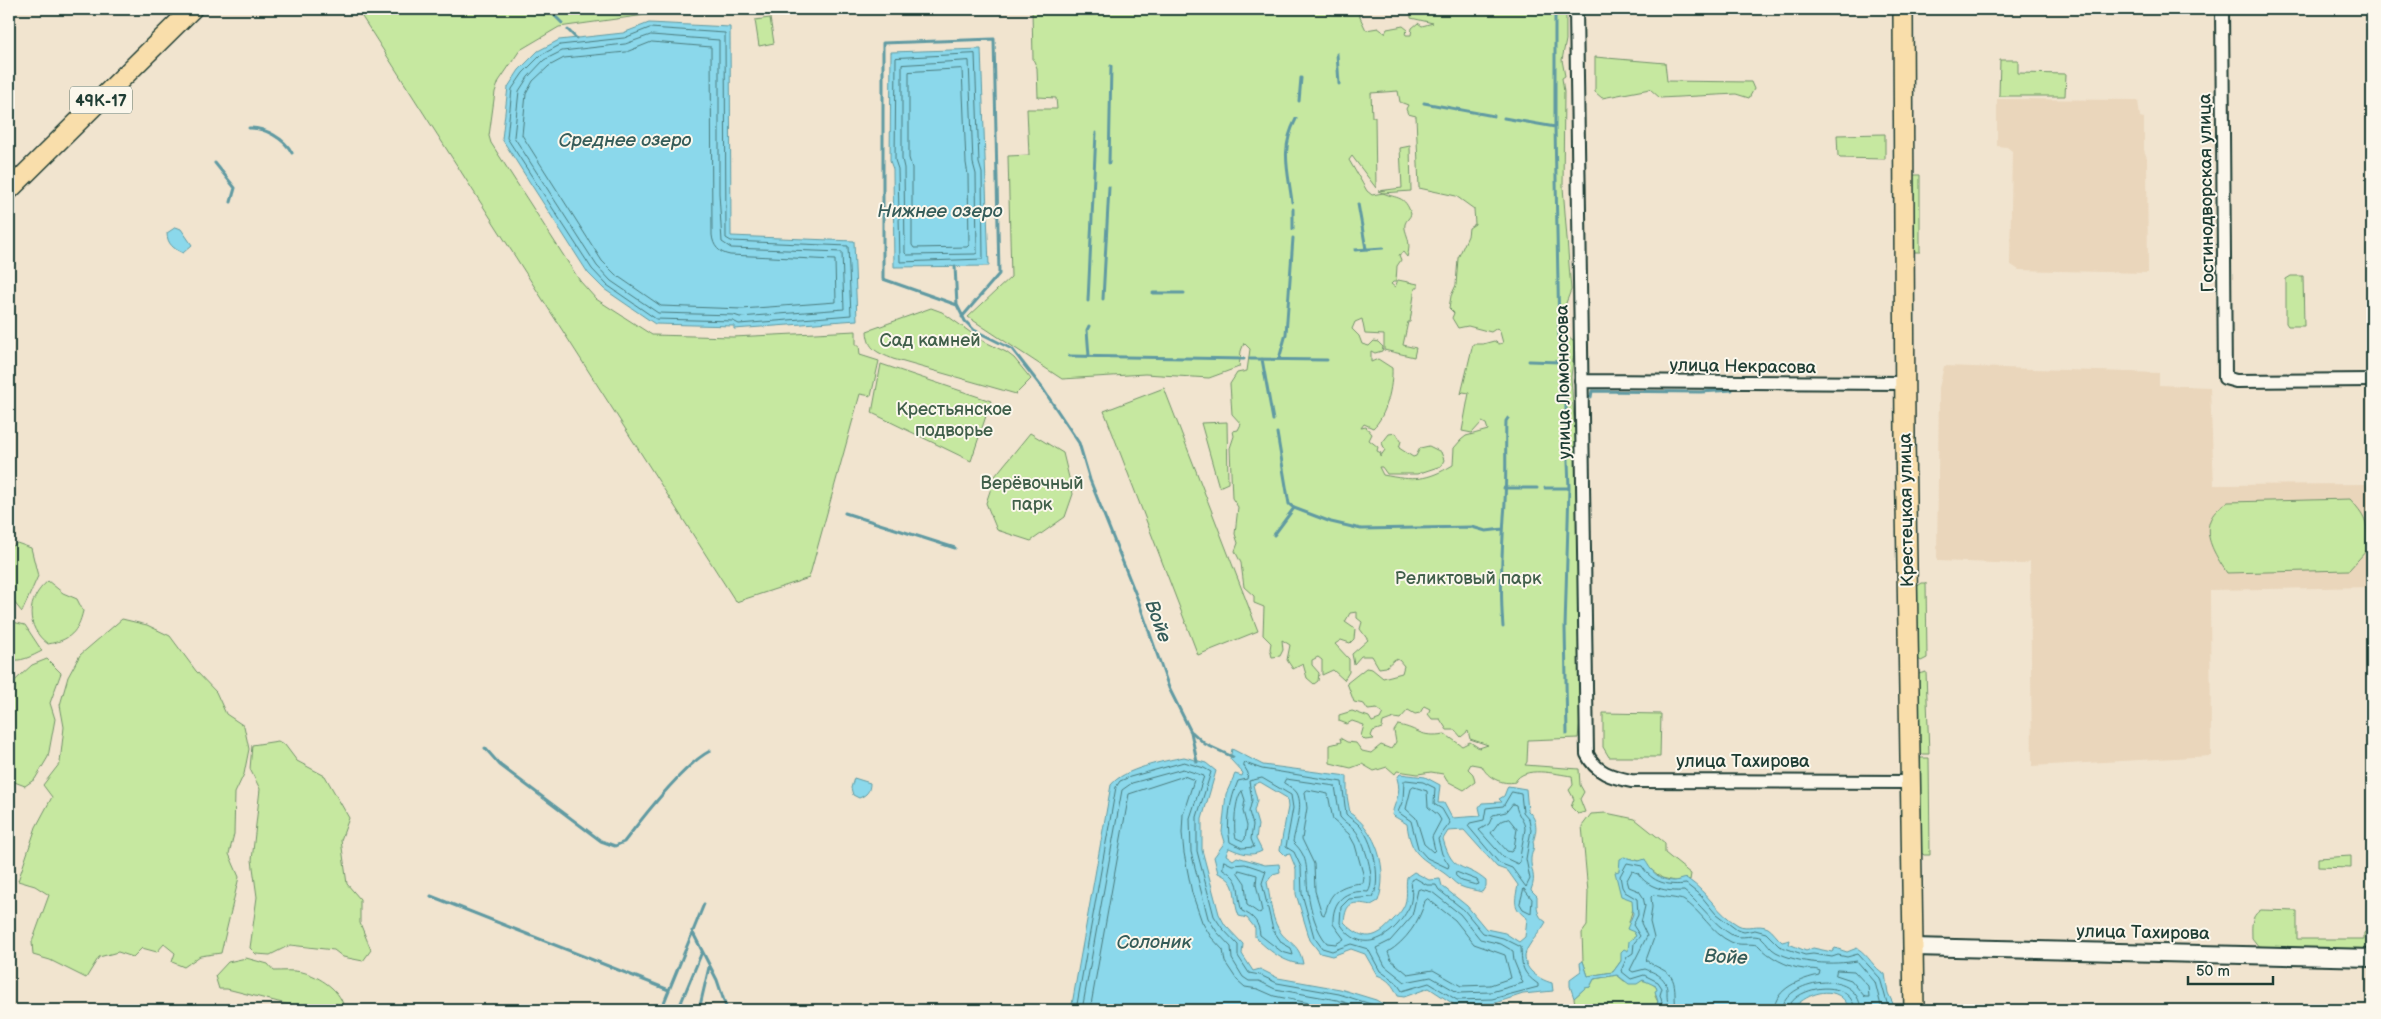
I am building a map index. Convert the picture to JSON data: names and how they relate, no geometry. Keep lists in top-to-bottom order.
{
  "streets": {
    "main road": ["49К-17", "Крестецкая улица", "улица Тахирова"],
    "street": ["Гостинодворская улица", "улица Некрасова", "улица Ломоносова"]
  },
  "crossings": [
    ["улица Некрасова", "улица Ломоносова"],
    ["улица Некрасова", "Крестецкая улица"],
    ["улица Ломоносова", "улица Тахирова"],
    ["Крестецкая улица", "улица Тахирова"]
  ],
  "water": [
    "Среднее озеро",
    "Нижнее озеро",
    "Войе",
    "Солоник"
  ],
  "parks": [
    "Сад камней",
    "Крестьянское подворье",
    "Верёвочный парк",
    "Реликтовый парк"
  ],
  "scale_bar": "50 m"
}
